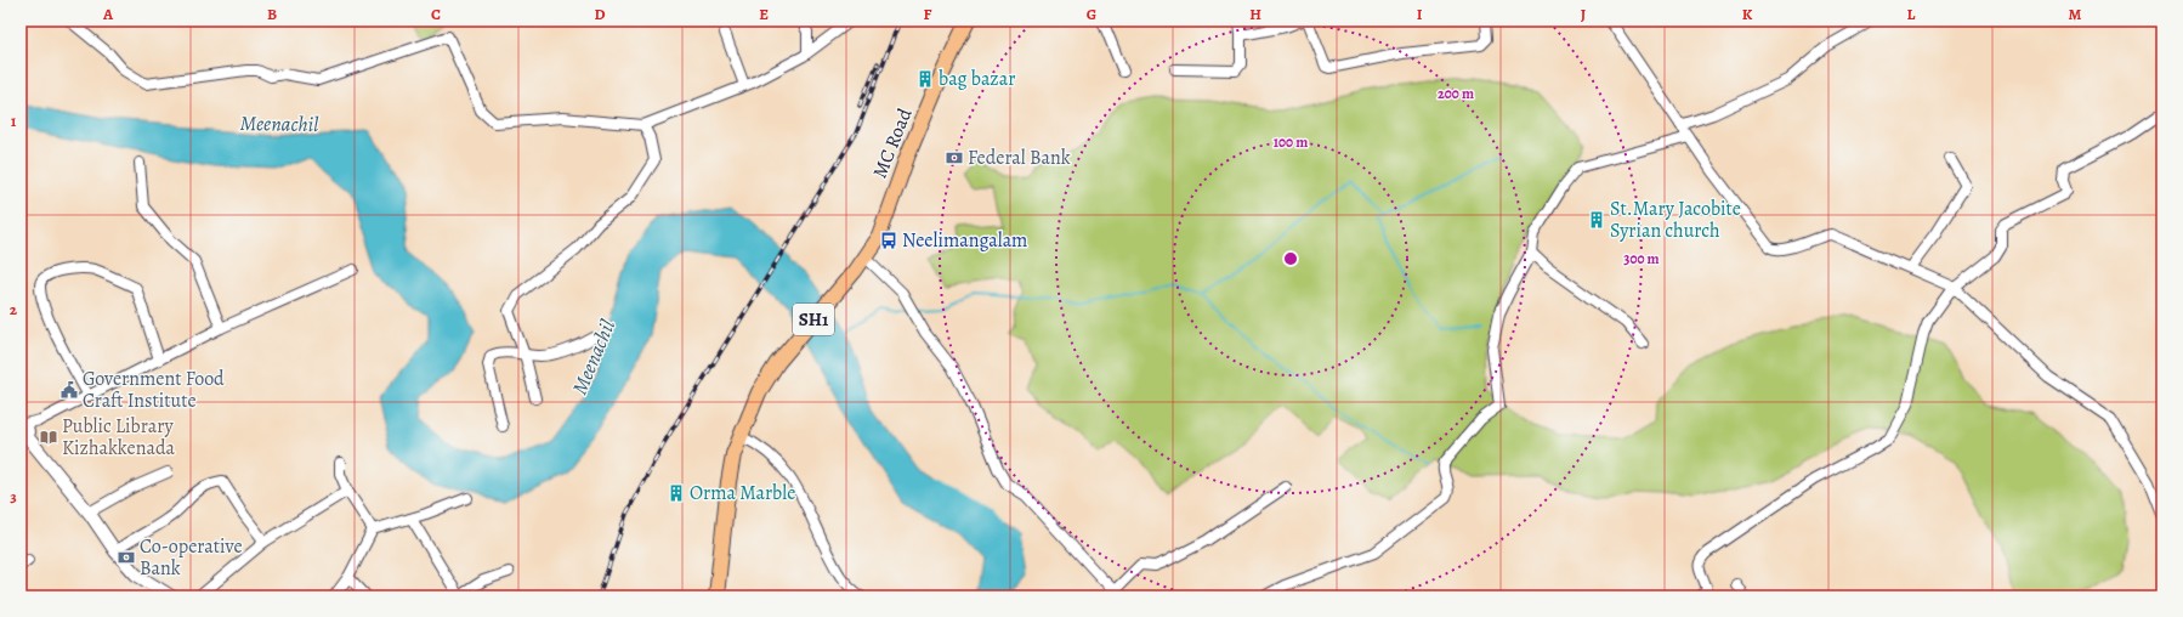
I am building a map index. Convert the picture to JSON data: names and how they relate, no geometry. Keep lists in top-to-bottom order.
{
  "streets": {
    "main road": ["MC Road", "SH1"]
  },
  "crossings": [
    ["MC Road", "SH1"]
  ],
  "water": ["Meenachil"],
  "places": {
    "building": ["bag bazar", "St.Mary Jacobite Syrian church", "Orma Marble"],
    "bank": ["Federal Bank", "Co-operative Bank"],
    "bus stop": ["Neelimangalam"],
    "public building": ["Government Food Craft Institute"],
    "library": ["Public Library Kizhakkenada"]
  },
  "grid": {
    "columns": [
      "A",
      "B",
      "C",
      "D",
      "E",
      "F",
      "G",
      "H",
      "I",
      "J",
      "K",
      "L",
      "M"
    ],
    "rows": ["1", "2", "3"]
  },
  "rings": ["200 m", "100 m", "300 m"]
}
